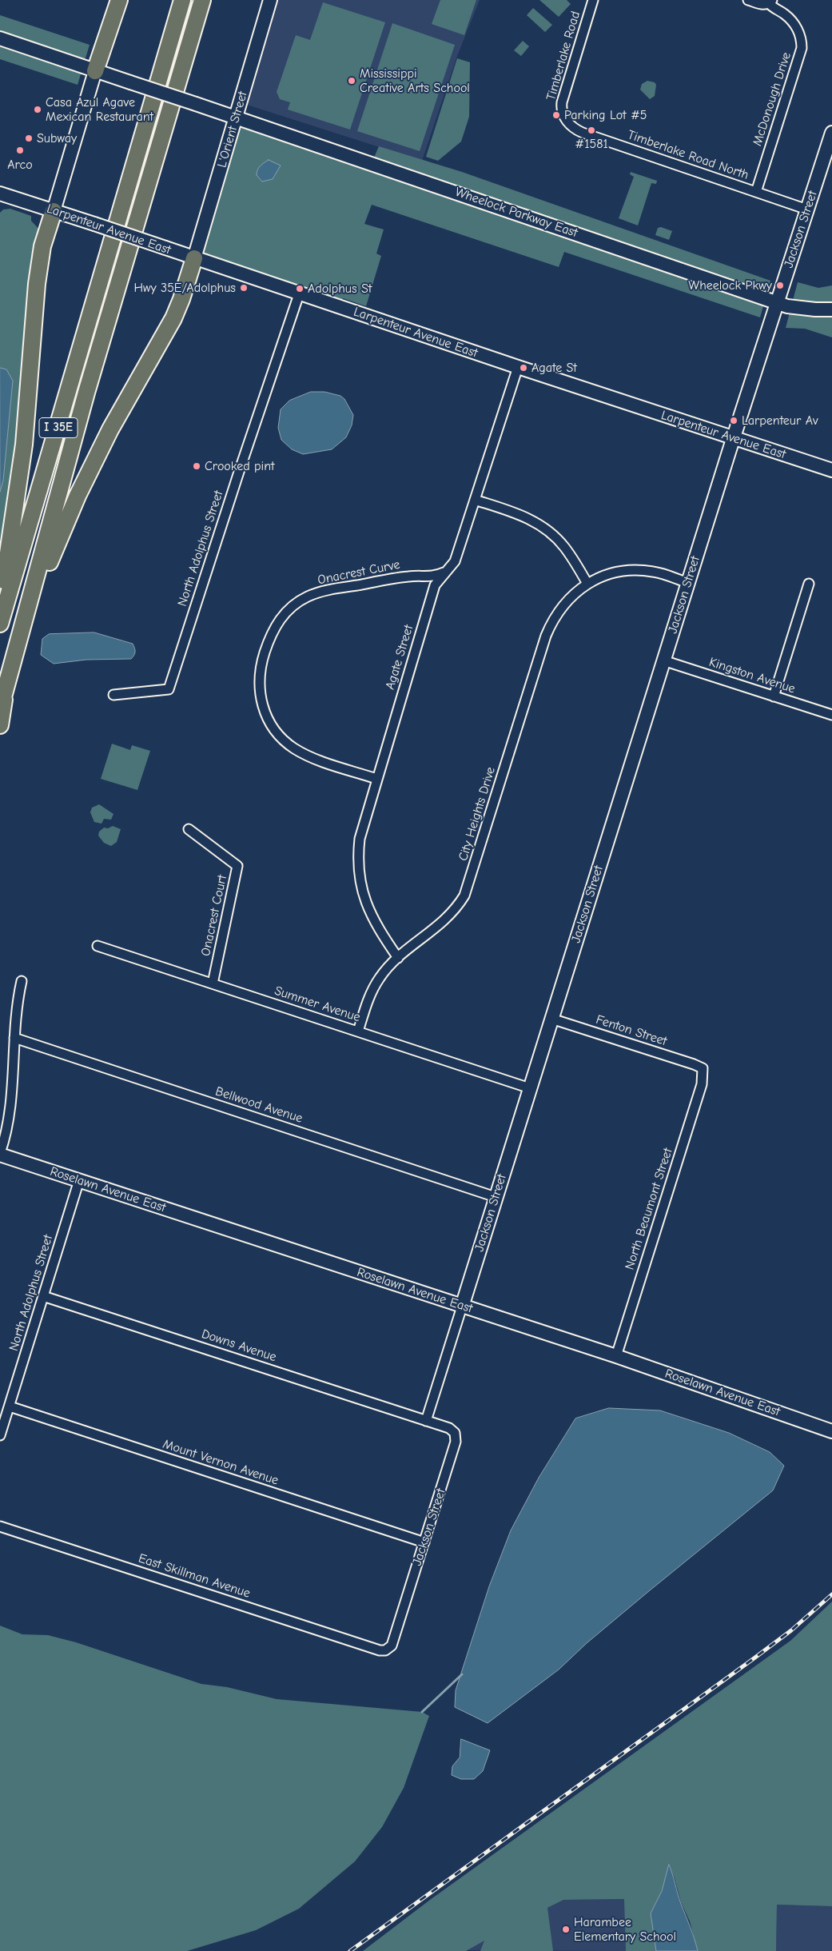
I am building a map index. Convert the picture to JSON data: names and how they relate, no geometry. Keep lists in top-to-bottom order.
{
  "streets": {
    "highway": ["I 35E"],
    "street": [
      "Timberlake Road",
      "McDonough Drive",
      "L'Orient Street",
      "Timberlake Road North",
      "Wheelock Parkway East",
      "Larpenteur Avenue East",
      "Jackson Street",
      "North Adolphus Street",
      "Onacrest Curve",
      "Agate Street",
      "Kingston Avenue",
      "City Heights Drive",
      "Onacrest Court",
      "Summer Avenue",
      "Fenton Street",
      "Bellwood Avenue",
      "Roselawn Avenue East",
      "North Beaumont Street",
      "Downs Avenue",
      "Mount Vernon Avenue",
      "East Skillman Avenue"
    ]
  },
  "crossings": [
    ["Timberlake Road", "Timberlake Road North"],
    ["McDonough Drive", "Timberlake Road North"],
    ["L'Orient Street", "Wheelock Parkway East"],
    ["L'Orient Street", "Larpenteur Avenue East"],
    ["Timberlake Road North", "Jackson Street"],
    ["Wheelock Parkway East", "Jackson Street"],
    ["Larpenteur Avenue East", "Jackson Street"],
    ["Larpenteur Avenue East", "North Adolphus Street"],
    ["Larpenteur Avenue East", "Agate Street"],
    ["Jackson Street", "Kingston Avenue"],
    ["Jackson Street", "Summer Avenue"],
    ["Jackson Street", "Fenton Street"],
    ["Jackson Street", "Bellwood Avenue"],
    ["Jackson Street", "Roselawn Avenue East"],
    ["Jackson Street", "Downs Avenue"],
    ["Jackson Street", "Mount Vernon Avenue"],
    ["Jackson Street", "East Skillman Avenue"],
    ["North Adolphus Street", "Roselawn Avenue East"],
    ["North Adolphus Street", "Downs Avenue"],
    ["North Adolphus Street", "Mount Vernon Avenue"],
    ["Onacrest Curve", "Agate Street"],
    ["Agate Street", "City Heights Drive"],
    ["City Heights Drive", "Summer Avenue"],
    ["Onacrest Court", "Summer Avenue"],
    ["Fenton Street", "North Beaumont Street"],
    ["Roselawn Avenue East", "North Beaumont Street"]
  ],
  "places": [
    "Mississippi Creative Arts School",
    "Casa Azul Agave Mexican Restaurant",
    "Parking Lot #5",
    "#1581",
    "Subway",
    "Arco",
    "Wheelock Pkwy",
    "Hwy 35E/Adolphus",
    "Adolphus St",
    "Agate St",
    "Larpenteur Av",
    "Crooked pint",
    "Harambee Elementary School"
  ]
}
